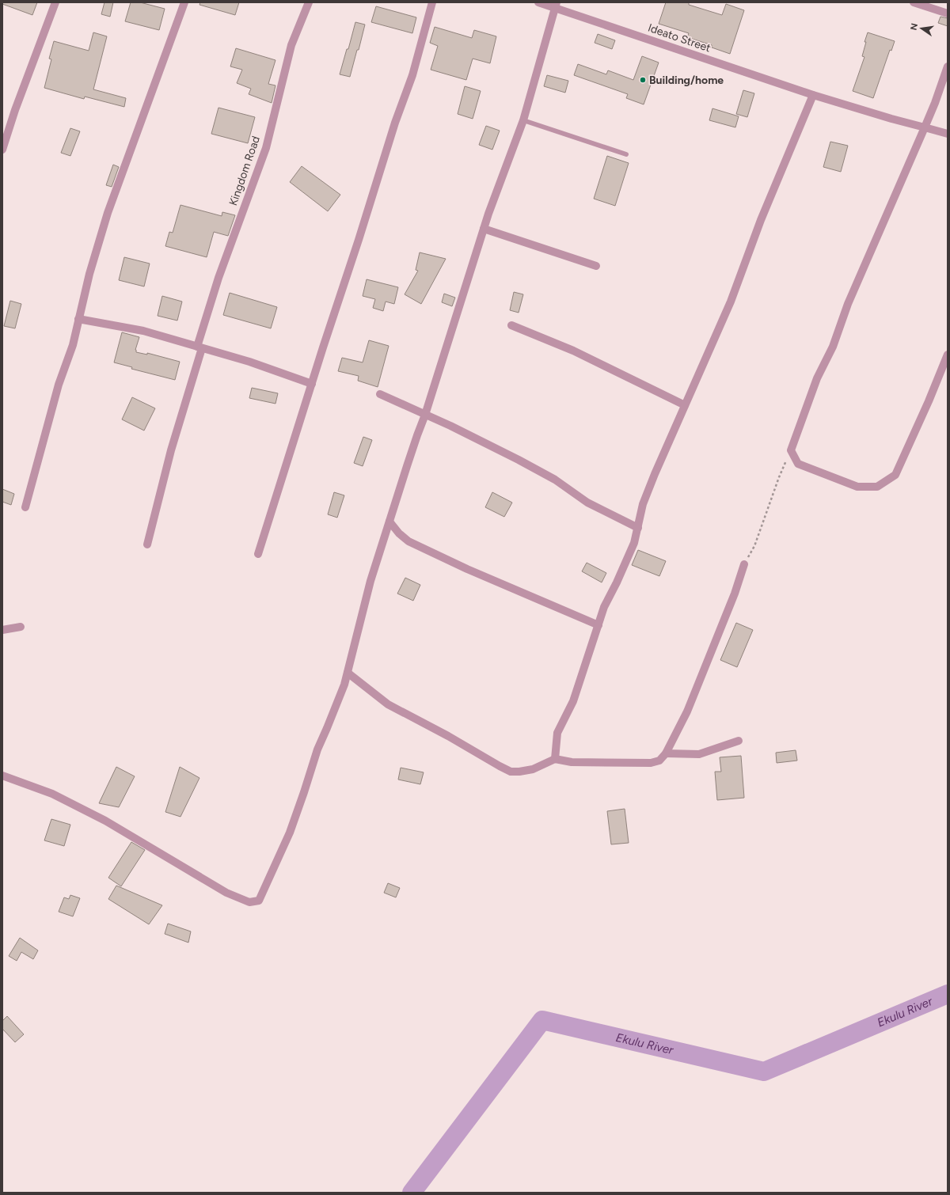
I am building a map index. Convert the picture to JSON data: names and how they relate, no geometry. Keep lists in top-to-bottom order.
{
  "streets": {
    "street": ["Ideato Street", "Kingdom Road"]
  },
  "water": ["Ekulu River"],
  "places": ["Building/home"],
  "north": "left"
}
